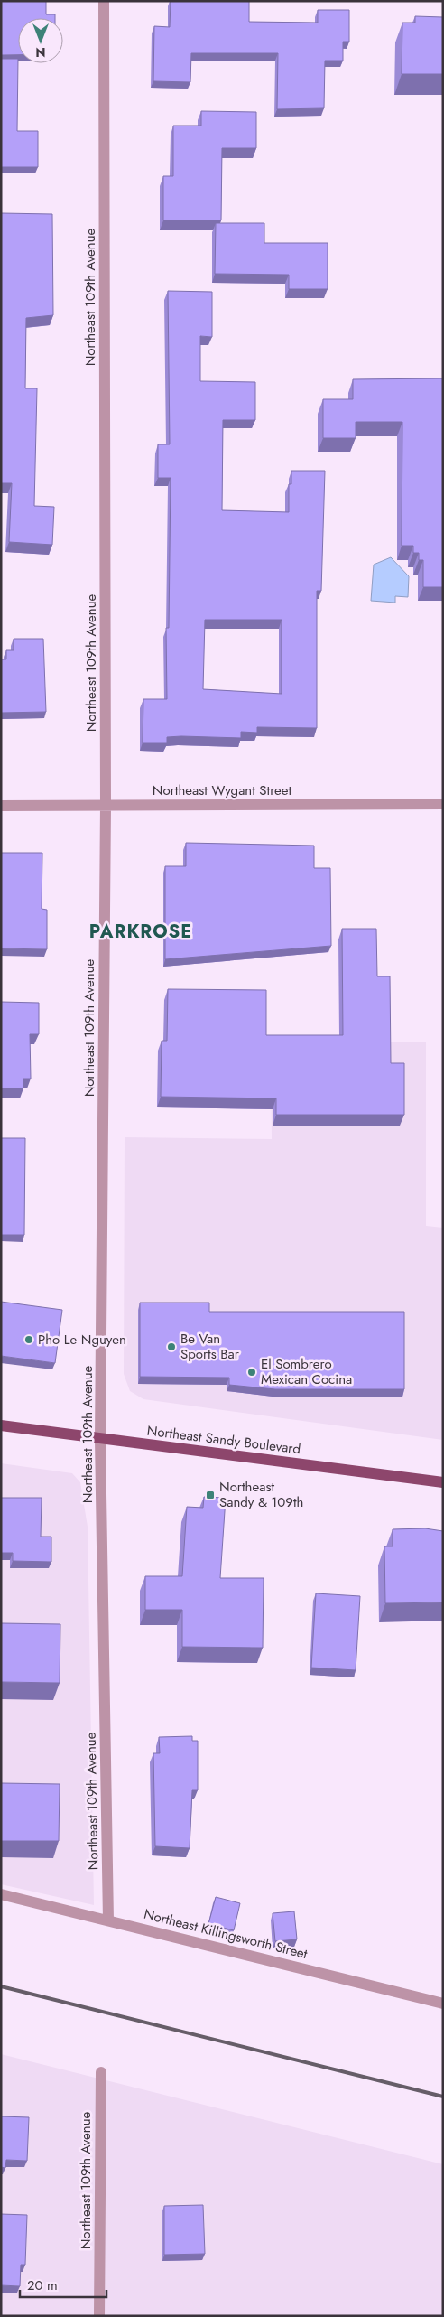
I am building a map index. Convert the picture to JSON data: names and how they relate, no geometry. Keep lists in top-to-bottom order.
{
  "streets": {
    "main road": ["Northeast Sandy Boulevard"],
    "street": ["Northeast 109th Avenue", "Northeast Wygant Street", "Northeast Killingsworth Street"]
  },
  "crossings": [
    ["Northeast 109th Avenue", "Northeast Wygant Street"],
    ["Northeast 109th Avenue", "Northeast Sandy Boulevard"],
    ["Northeast 109th Avenue", "Northeast Killingsworth Street"]
  ],
  "districts": ["PARKROSE"],
  "places": {
    "other": ["Pho Le Nguyen", "Be Van Sports Bar", "El Sombrero Mexican Cocina"],
    "transit": ["Northeast Sandy & 109th"]
  },
  "scale_bar": "20 m",
  "north": "bottom"
}
